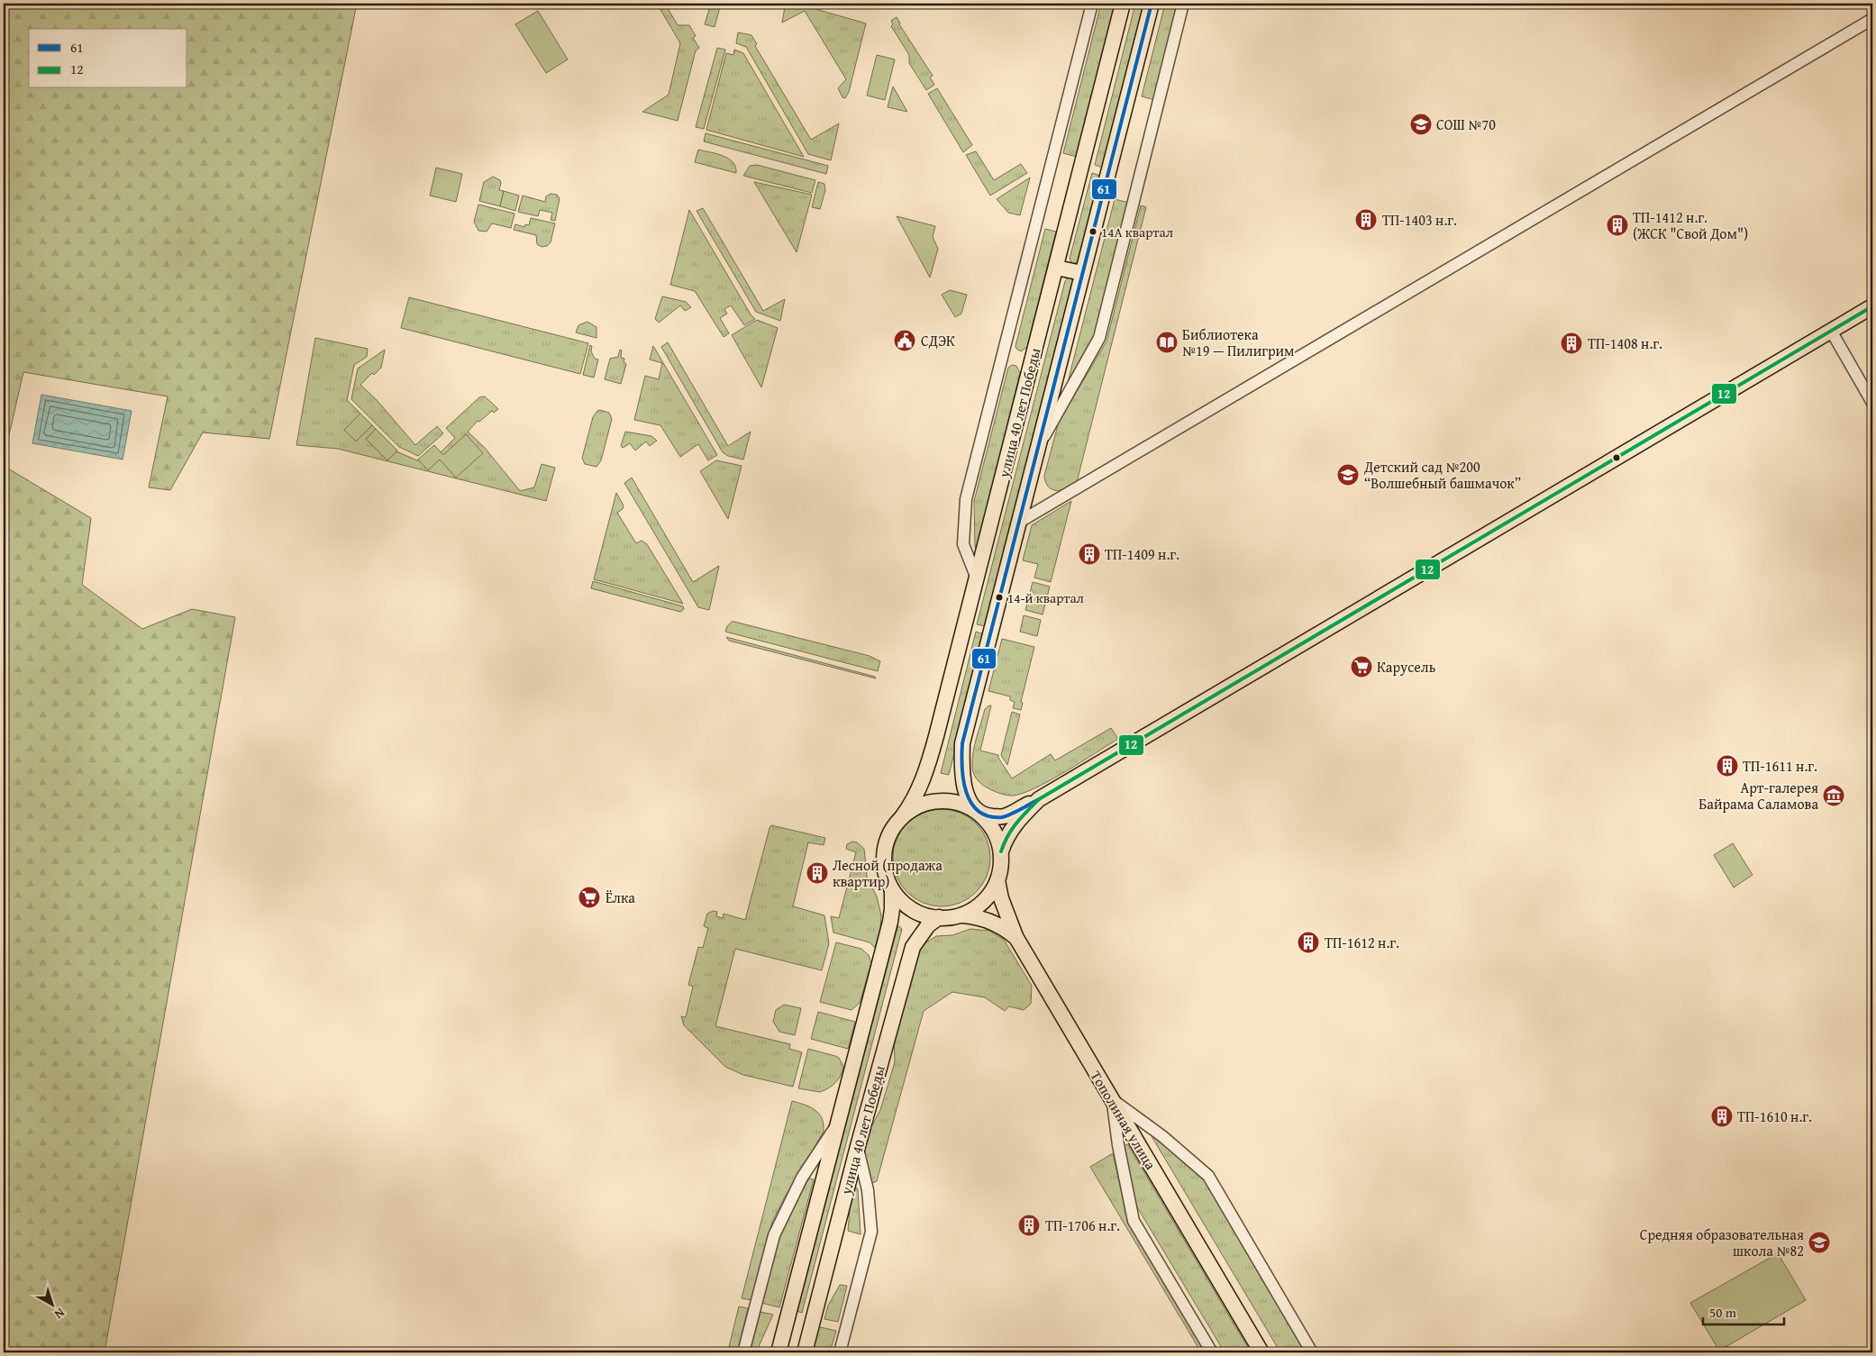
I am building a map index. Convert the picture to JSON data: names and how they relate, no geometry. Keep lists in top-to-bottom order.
{
  "streets": {
    "main road": ["улица 40 лет Победы", "Тополиная улица"]
  },
  "crossings": [
    ["улица 40 лет Победы", "Тополиная улица"]
  ],
  "places": {
    "school or university": ["СОШ №70", "Детский сад №200 “Волшебный башмачок”", "Средняя образовательная школа №82"],
    "building": [
      "ТП-1403 н.г.",
      "ТП-1412 н.г. (ЖСК \"Свой Дом\")",
      "ТП-1408 н.г.",
      "ТП-1409 н.г.",
      "ТП-1611 н.г.",
      "Лесной (продажа квартир)",
      "ТП-1612 н.г.",
      "ТП-1610 н.г.",
      "ТП-1706 н.г."
    ],
    "other": ["14А квартал", "14-й квартал"],
    "public building": ["СДЭК"],
    "library": ["Библиотека №19 — Пилигрим"],
    "supermarket": ["Карусель", "Ёлка"],
    "museum": ["Арт-галерея Байрама Саламова"]
  },
  "lines": ["transit line 61", "transit line 12"],
  "legend": ["61", "12"],
  "scale_bar": "50 m",
  "north": "bottom right"
}
